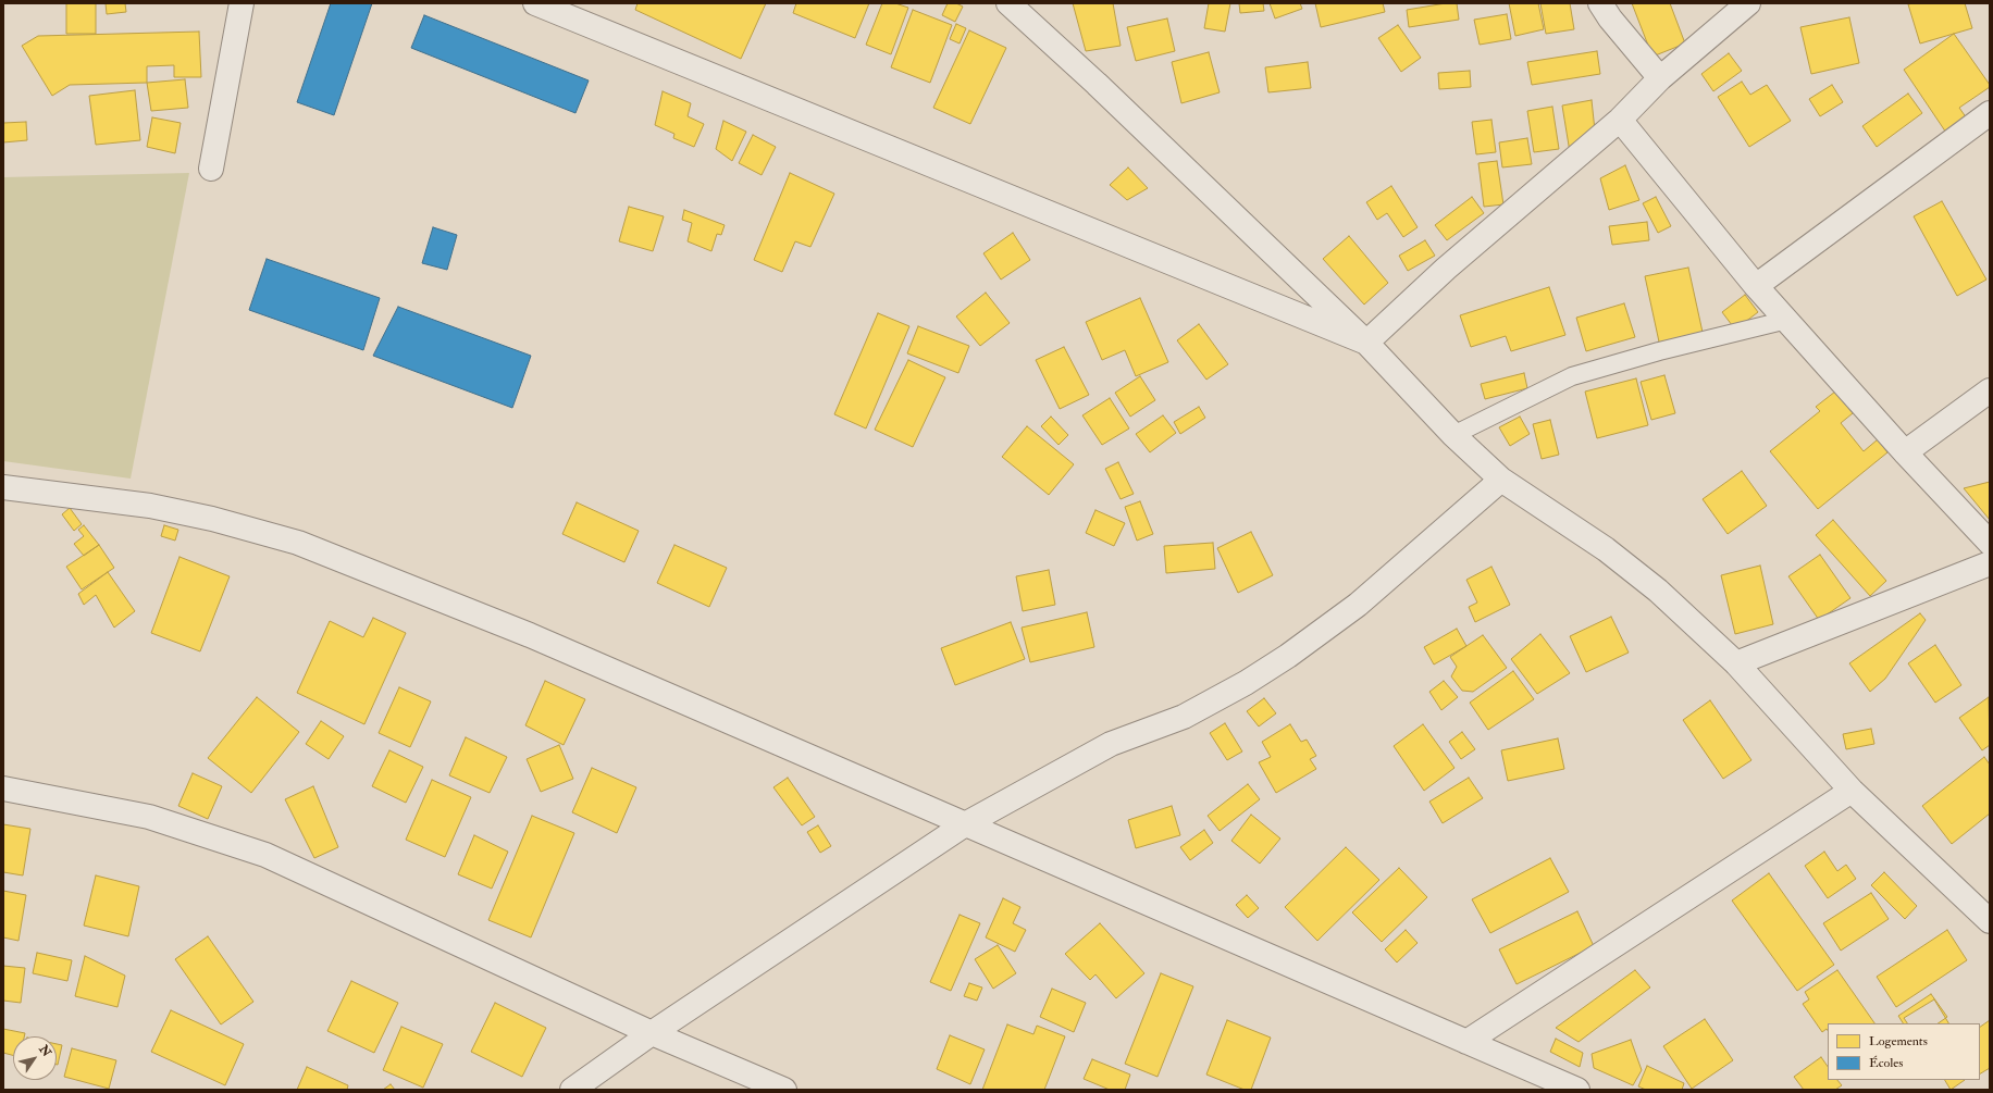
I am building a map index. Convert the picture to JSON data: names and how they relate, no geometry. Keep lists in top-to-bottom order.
{
  "legend": ["Logements", "Écoles"],
  "north": "top right"
}
